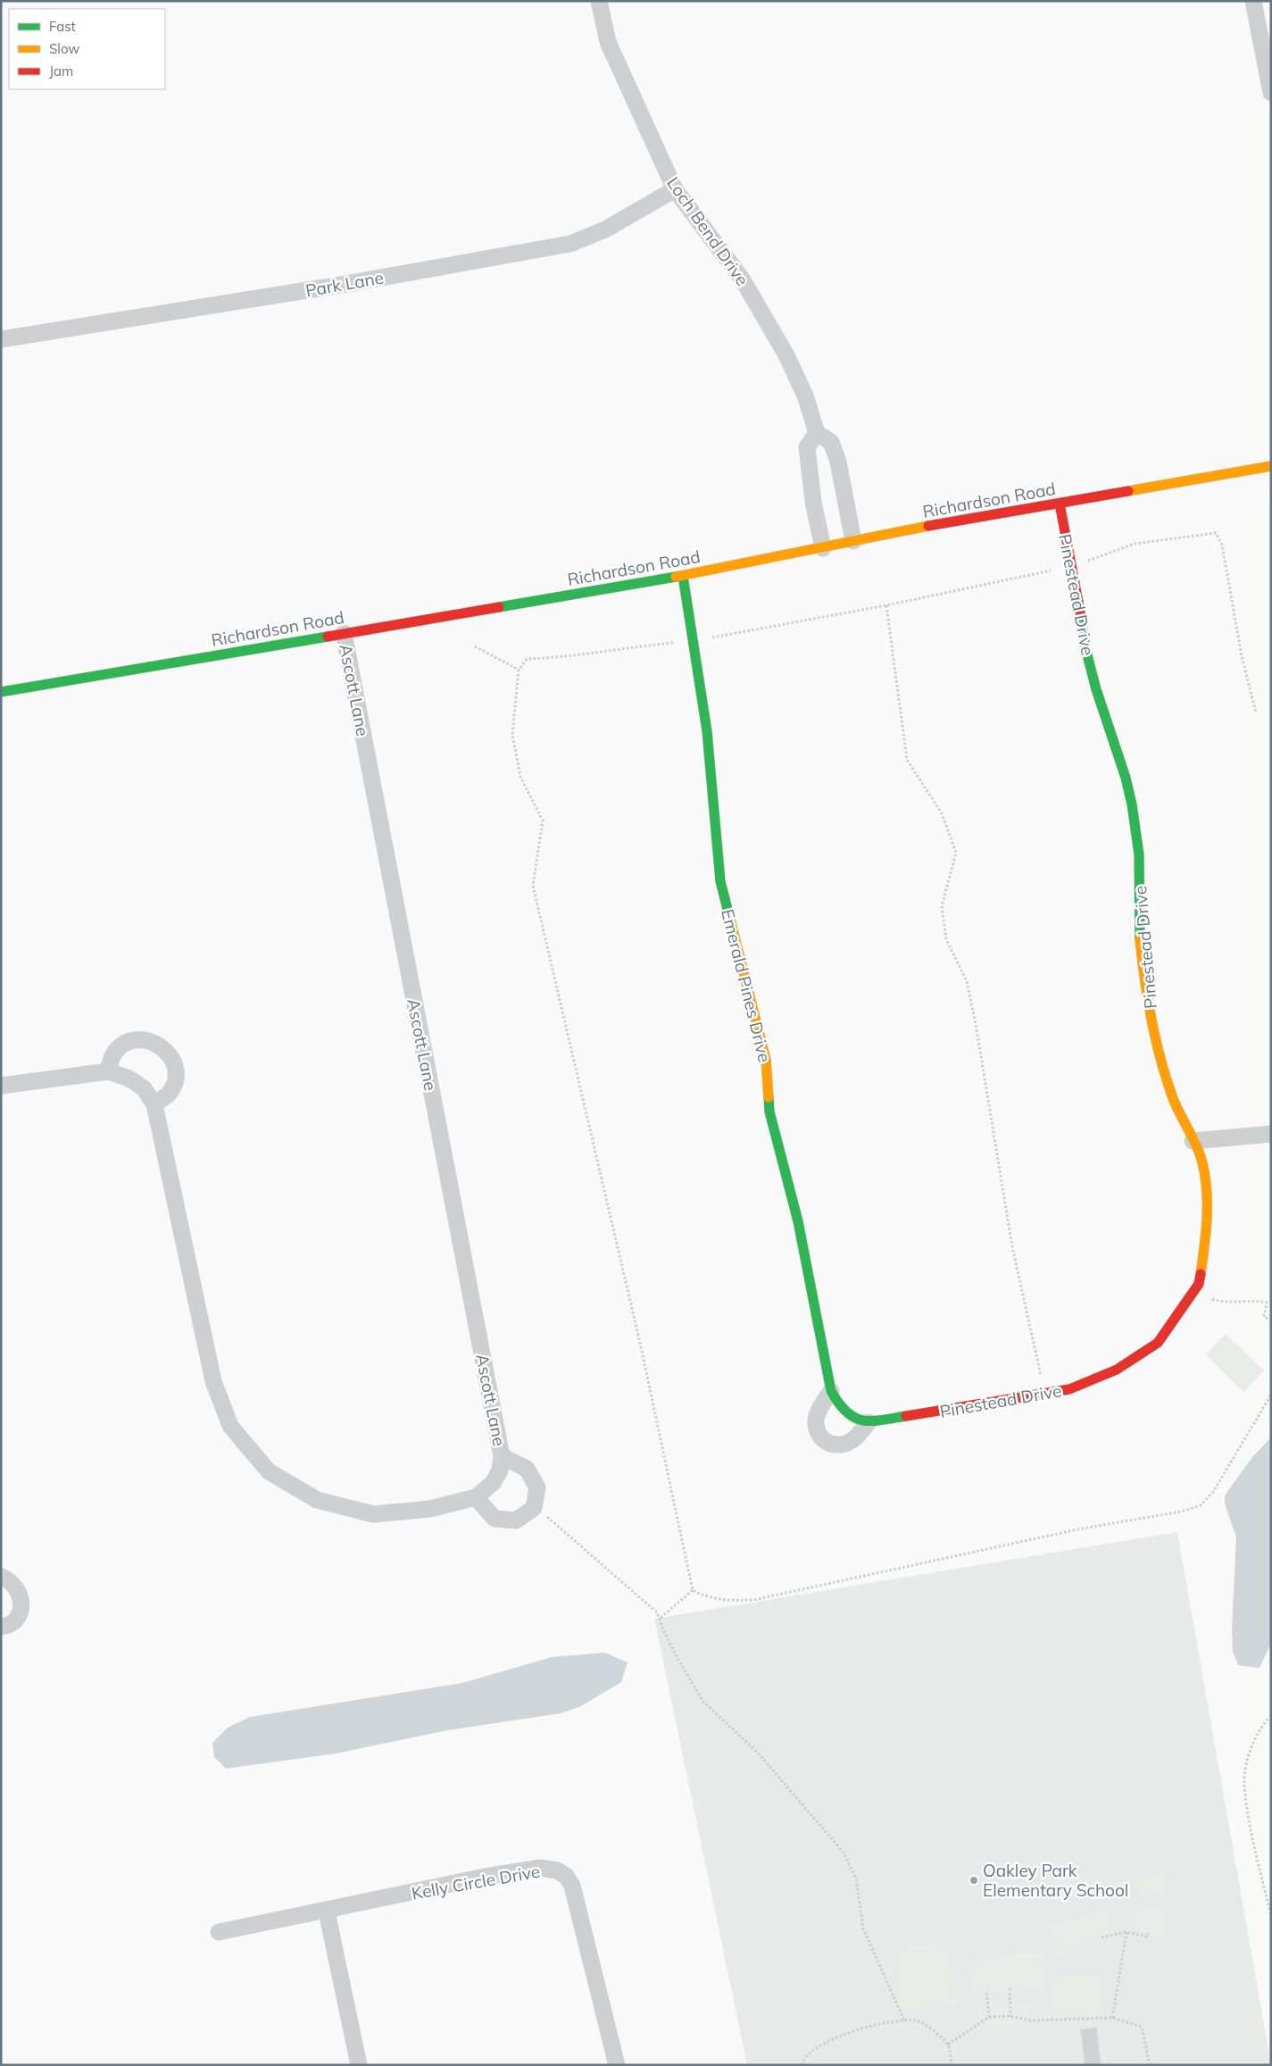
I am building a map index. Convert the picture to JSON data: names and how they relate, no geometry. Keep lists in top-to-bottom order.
{
  "streets": {
    "street": [
      "Loch Bend Drive",
      "Park Lane",
      "Richardson Road",
      "Pinestead Drive",
      "Ascott Lane",
      "Emerald Pines Drive",
      "Kelly Circle Drive"
    ]
  },
  "crossings": [
    ["Loch Bend Drive", "Park Lane"],
    ["Loch Bend Drive", "Richardson Road"],
    ["Richardson Road", "Pinestead Drive"],
    ["Richardson Road", "Ascott Lane"],
    ["Richardson Road", "Emerald Pines Drive"],
    ["Pinestead Drive", "Emerald Pines Drive"]
  ],
  "places": ["Oakley Park Elementary School"],
  "legend": ["Fast", "Slow", "Jam"]
}
